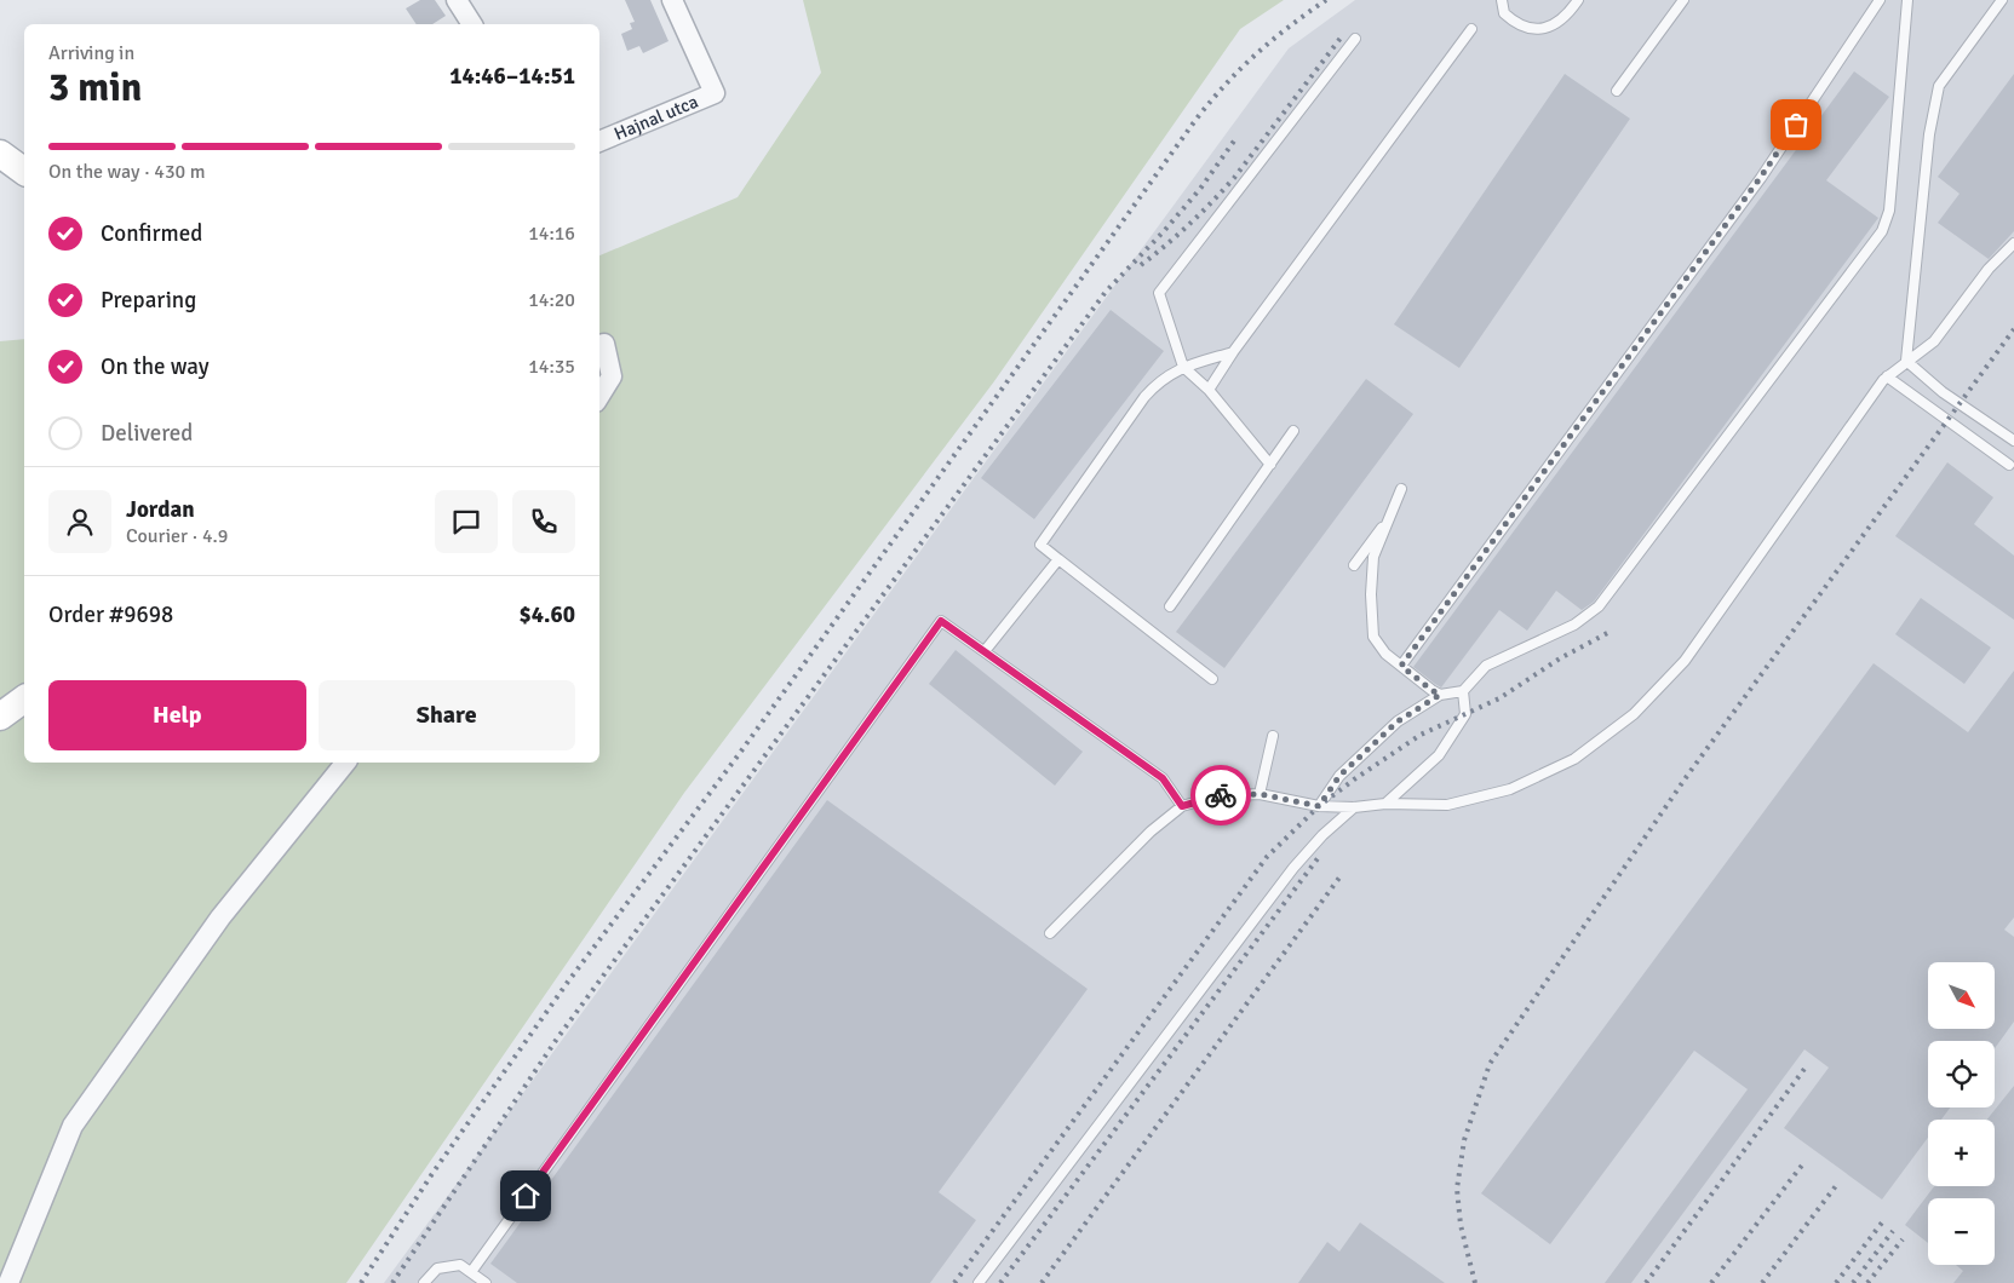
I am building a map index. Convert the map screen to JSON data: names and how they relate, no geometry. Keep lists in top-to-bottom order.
{
  "streets": {
    "street": ["Hajnal utca"]
  },
  "north": "bottom right",
  "page": {
    "heading": ["3 min", "Arriving in", "14:46–14:51"],
    "panel": [
      "Jordan",
      "Courier · 4.9",
      "Order #9698",
      "$4.60"
    ],
    "bar": "On the way · 430 m",
    "list": [
      ["Confirmed", "14:16"],
      ["Preparing", "14:20"],
      ["On the way", "14:35"],
      "Delivered"
    ],
    "buttons": ["Help", "Share"],
    "map_buttons": ["+", "−"]
  }
}
